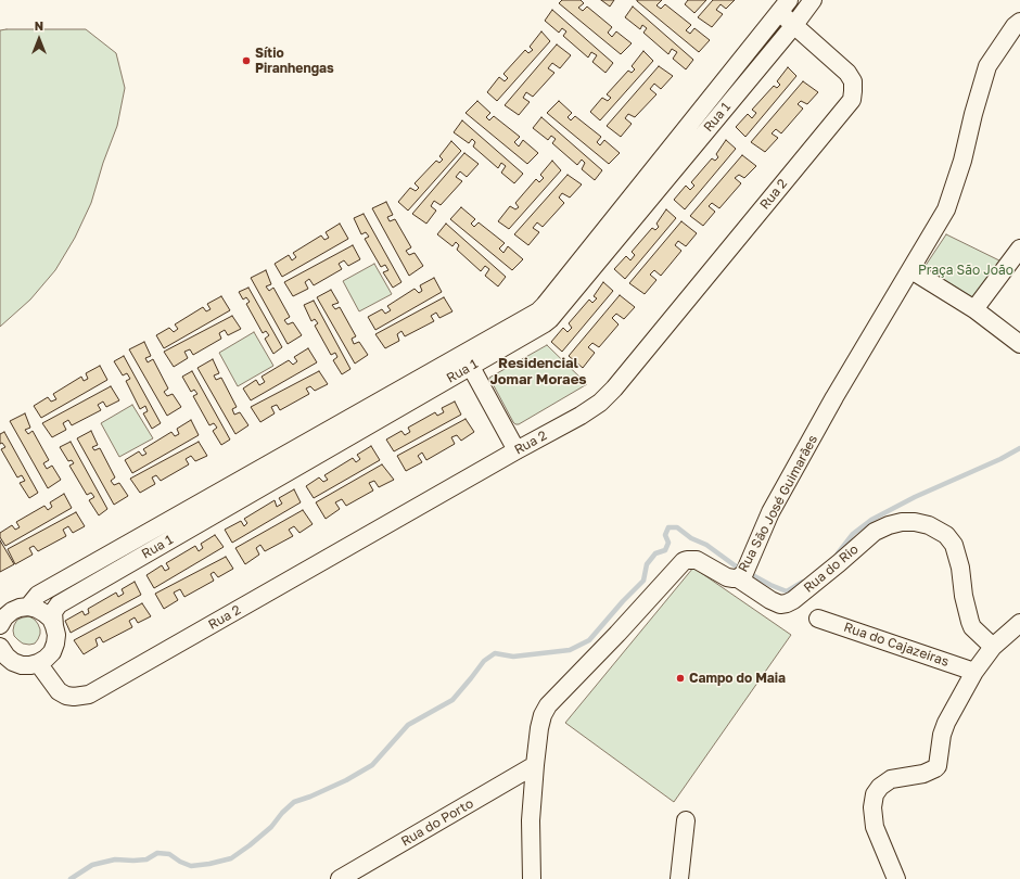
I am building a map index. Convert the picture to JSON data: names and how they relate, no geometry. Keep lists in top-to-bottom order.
{
  "streets": {
    "street": [
      "Rua 1",
      "Rua 2",
      "Rua São José Guimarães",
      "Rua do Rio",
      "Rua do Cajazeiras",
      "Rua do Porto"
    ]
  },
  "crossings": [
    ["Rua 1", "Rua 2"],
    ["Rua São José Guimarães", "Rua do Rio"],
    ["Rua São José Guimarães", "Rua do Porto"]
  ],
  "districts": ["Residencial Jomar Moraes"],
  "parks": ["Praça São João"],
  "places": ["Sítio Piranhengas", "Campo do Maia"],
  "north": "top"
}
